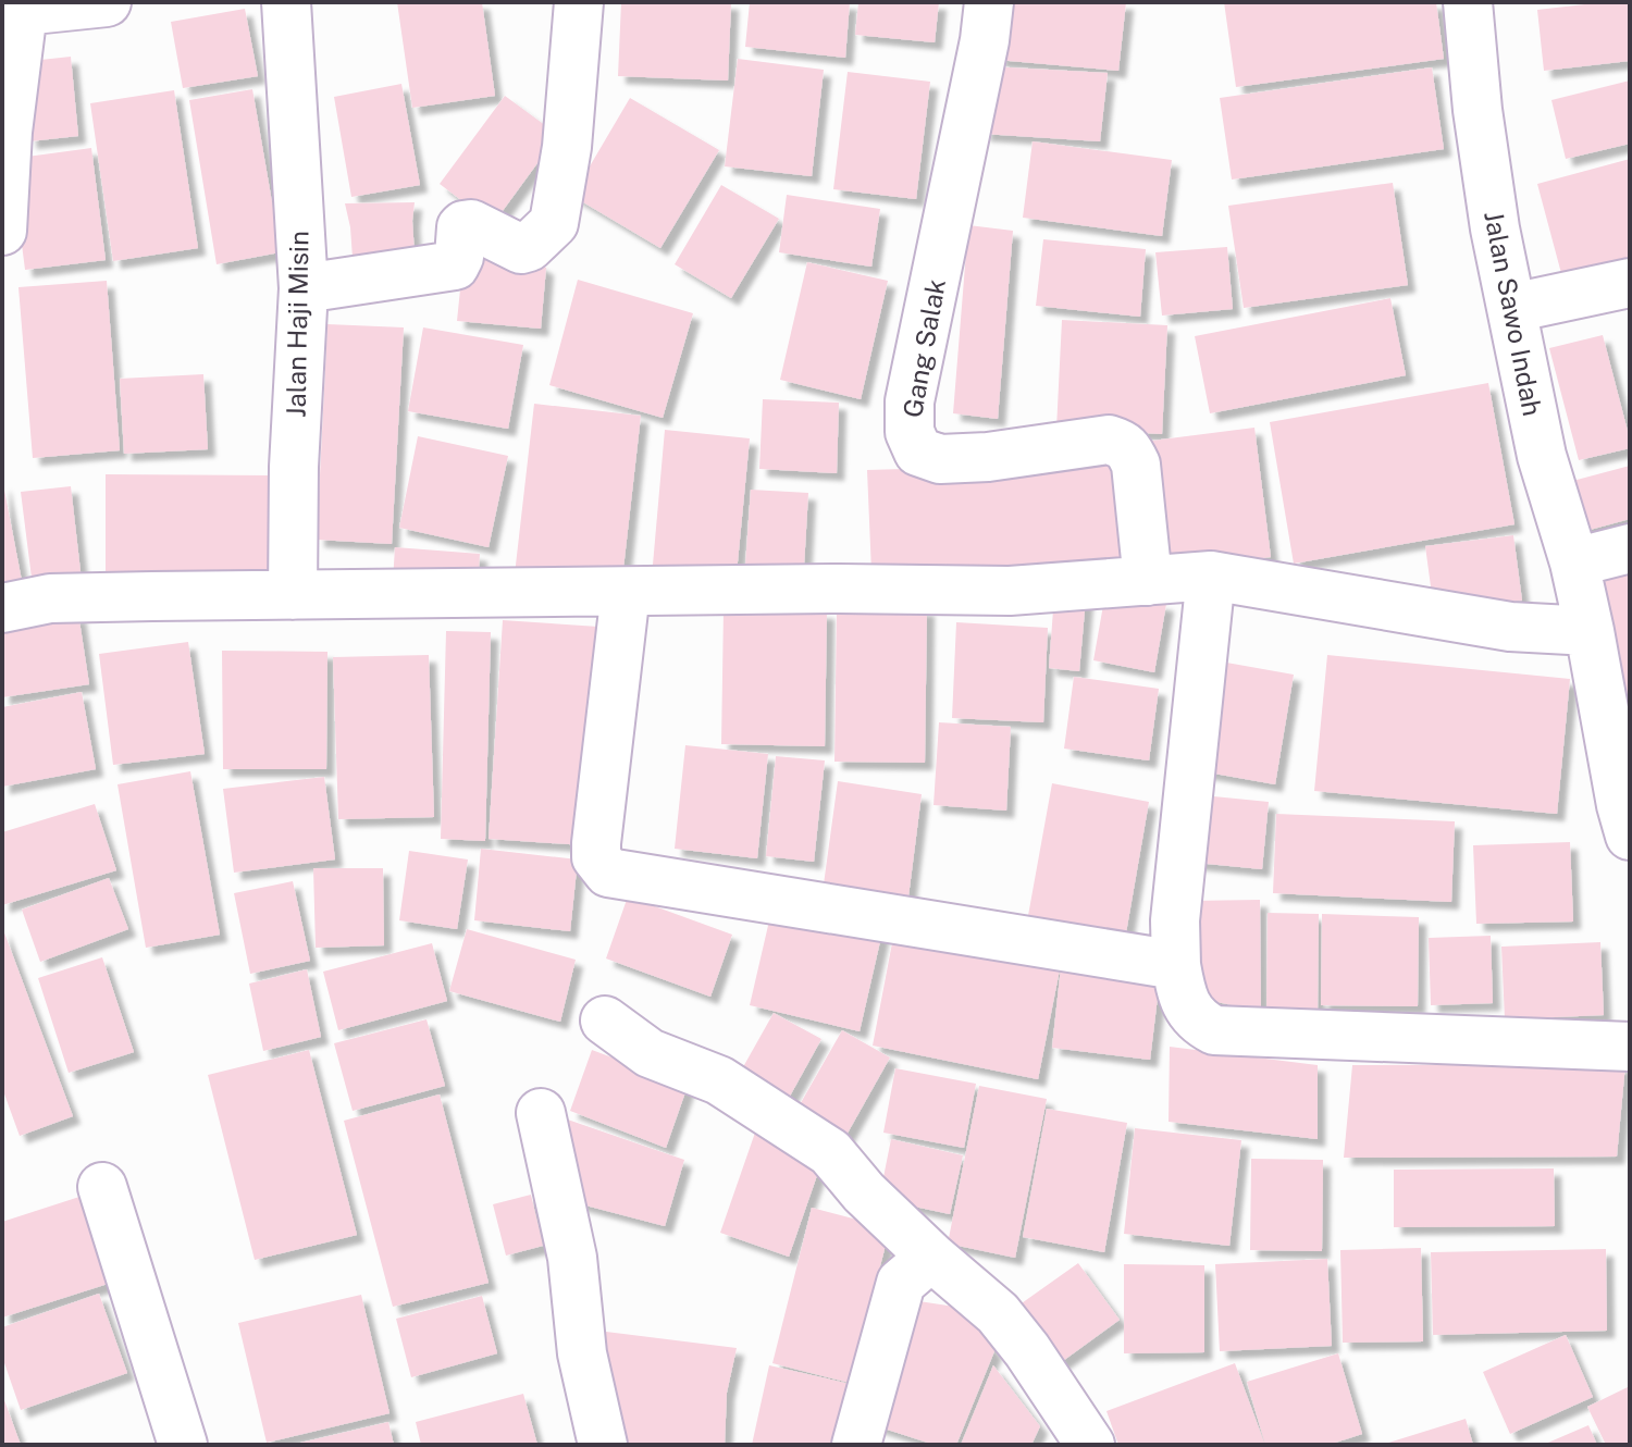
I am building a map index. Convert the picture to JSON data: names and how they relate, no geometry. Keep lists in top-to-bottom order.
{
  "streets": {
    "street": ["Jalan Sawo Indah", "Jalan Haji Misin", "Gang Salak"]
  }
}
